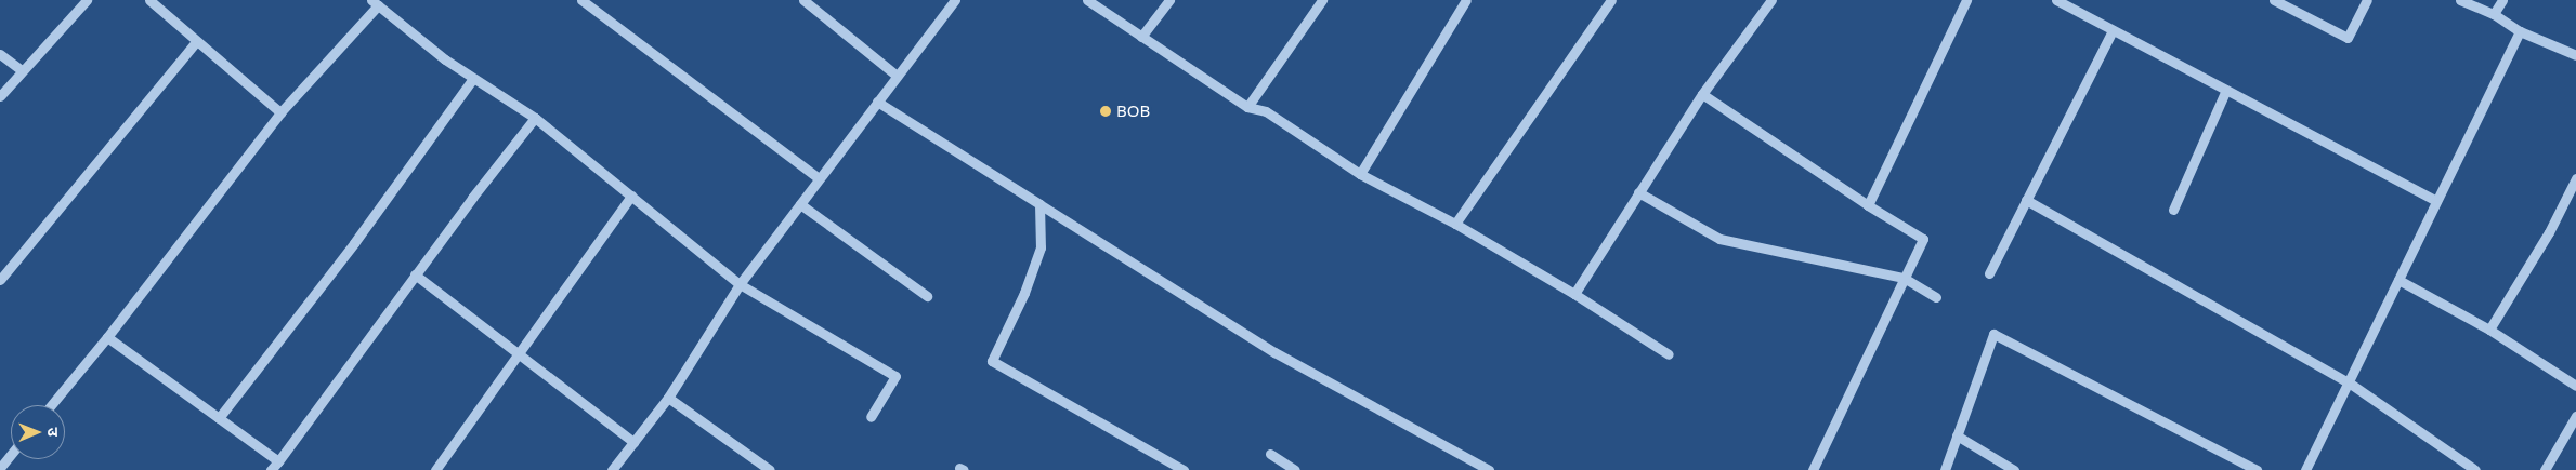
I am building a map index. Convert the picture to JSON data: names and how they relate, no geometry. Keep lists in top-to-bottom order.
{
  "places": ["BOB"],
  "north": "right"
}
